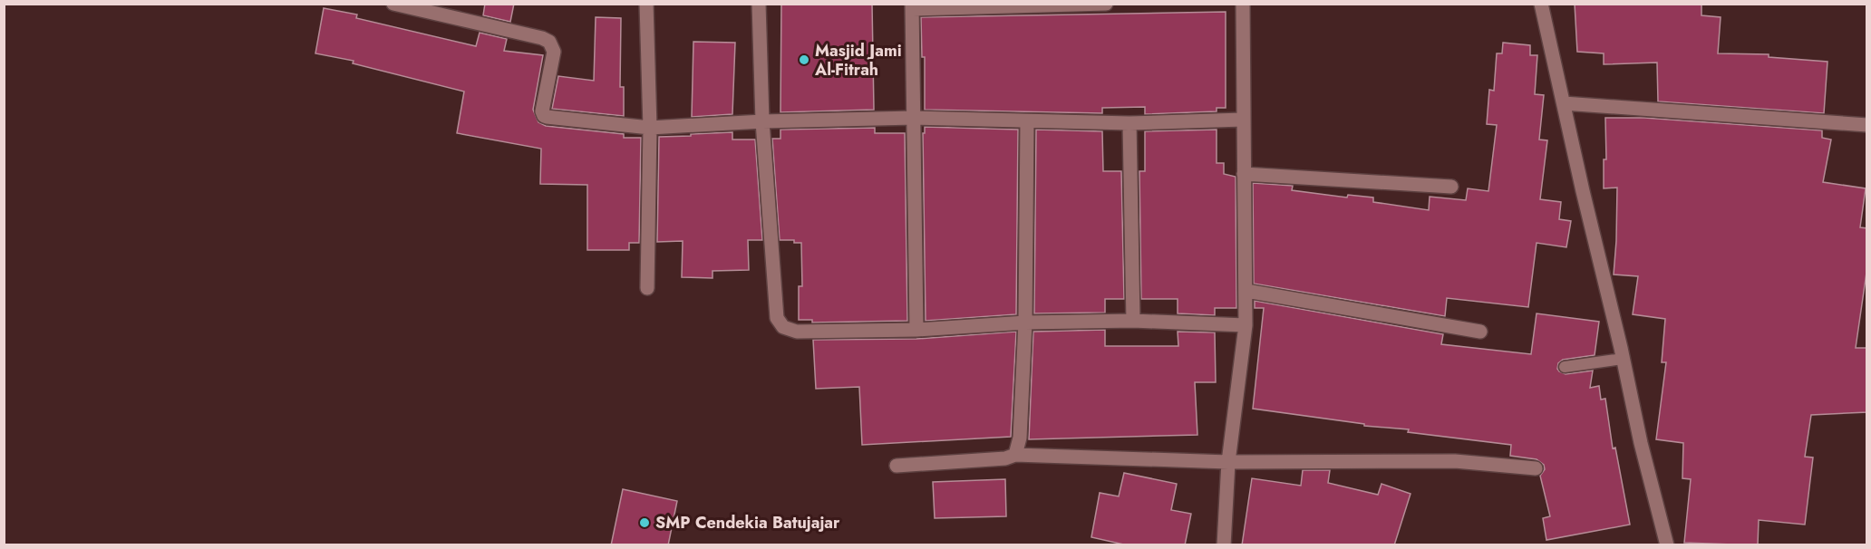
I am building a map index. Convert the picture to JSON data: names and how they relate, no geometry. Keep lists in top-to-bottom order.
{
  "places": ["Masjid Jami Al-Fitrah", "SMP Cendekia Batujajar"]
}
